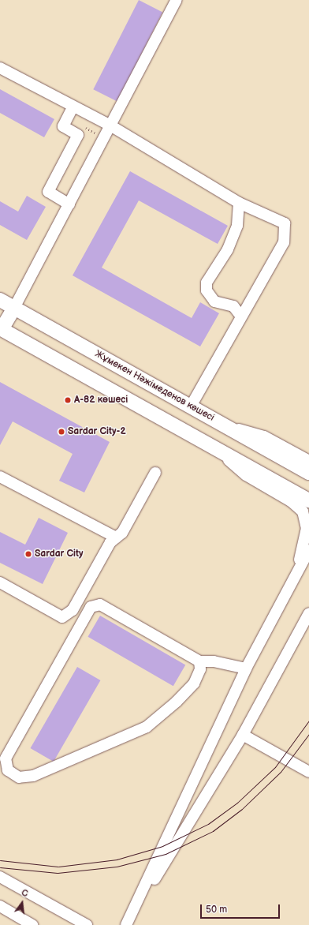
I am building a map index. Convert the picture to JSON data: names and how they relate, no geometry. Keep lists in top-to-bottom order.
{
  "streets": {
    "main road": ["Жұмекен Нәжімеденов көшесі"]
  },
  "places": ["A-82 көшесі", "Sardar City-2", "Sardar City"],
  "scale_bar": "50 m",
  "north": "top"
}
